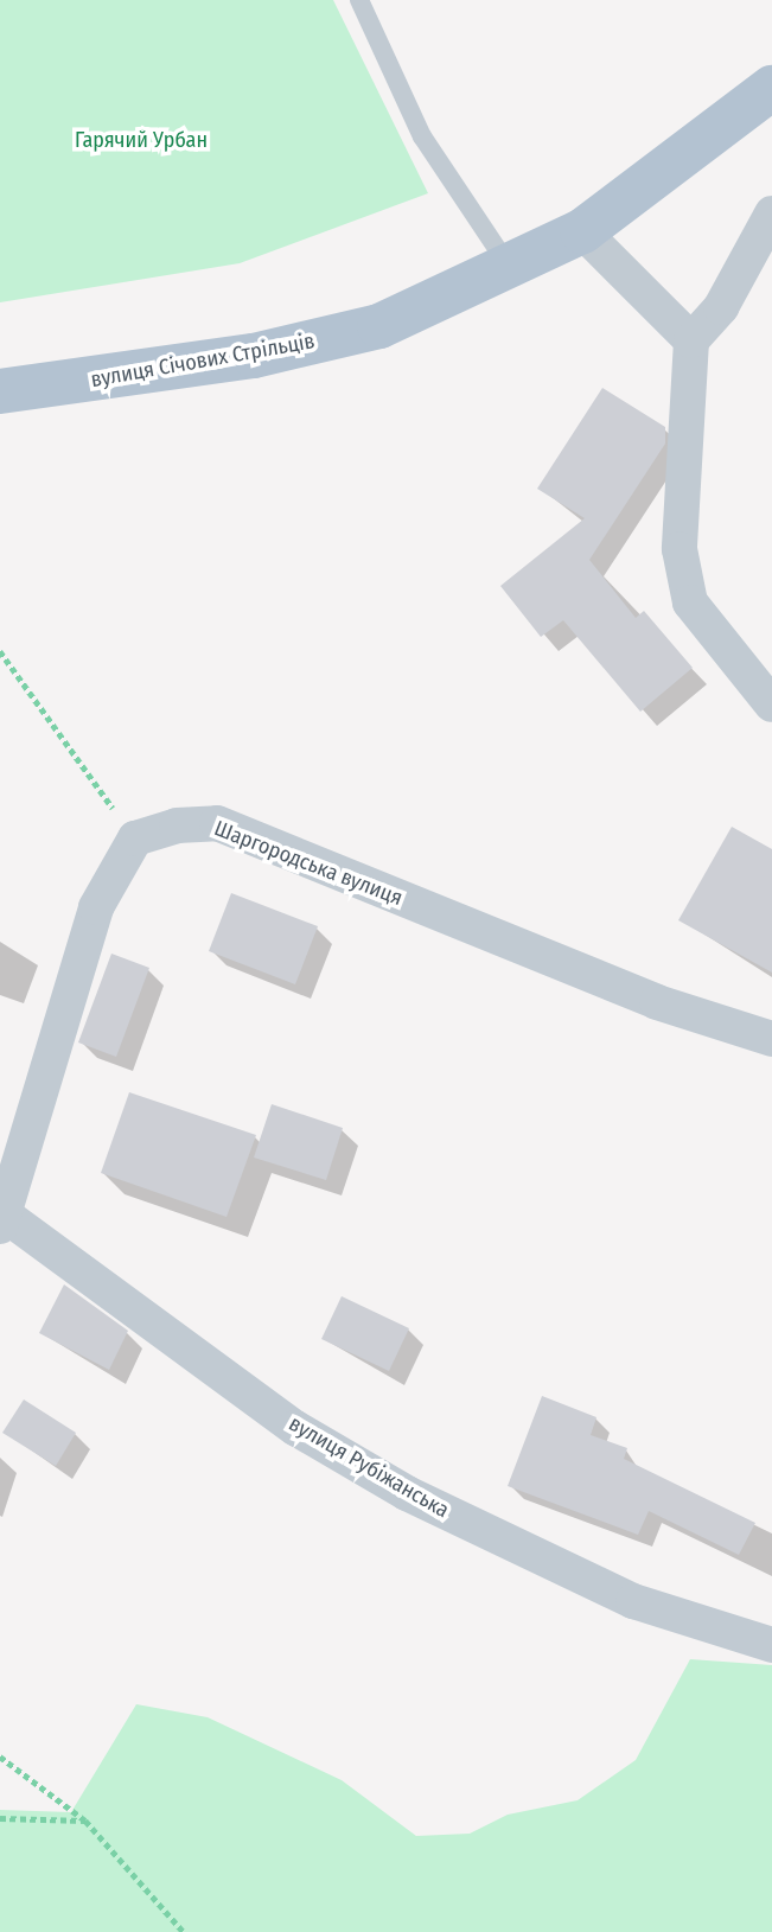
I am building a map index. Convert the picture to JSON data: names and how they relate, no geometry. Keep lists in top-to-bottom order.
{
  "streets": {
    "main road": ["вулиця Січових Стрільців"],
    "street": ["Шаргородська вулиця", "вулиця Рубіжанська"]
  },
  "parks": ["Гарячий Урбан"]
}
